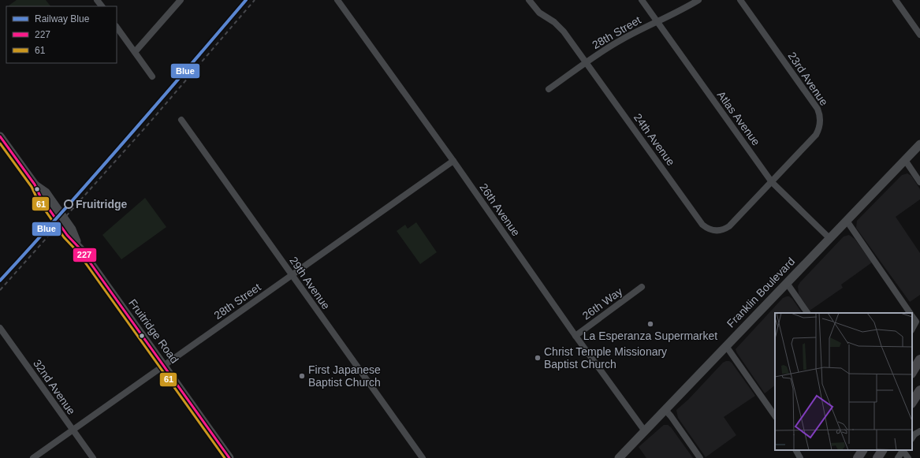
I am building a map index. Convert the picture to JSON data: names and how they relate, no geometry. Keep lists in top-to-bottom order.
{
  "streets": {
    "main road": ["Franklin Boulevard", "Fruitridge Road"],
    "street": [
      "28th Street",
      "23rd Avenue",
      "Atlas Avenue",
      "24th Avenue",
      "26th Avenue",
      "29th Avenue",
      "26th Way",
      "32nd Avenue"
    ]
  },
  "crossings": [
    ["28th Street", "Atlas Avenue"],
    ["28th Street", "24th Avenue"],
    ["28th Street", "26th Avenue"],
    ["28th Street", "29th Avenue"],
    ["28th Street", "Fruitridge Road"],
    ["28th Street", "32nd Avenue"],
    ["23rd Avenue", "Atlas Avenue"],
    ["23rd Avenue", "24th Avenue"],
    ["Atlas Avenue", "24th Avenue"],
    ["Atlas Avenue", "Franklin Boulevard"],
    ["26th Avenue", "Franklin Boulevard"],
    ["26th Avenue", "26th Way"]
  ],
  "places": [
    "Fruitridge",
    "La Esperanza Supermarket",
    "Christ Temple Missionary Baptist Church",
    "First Japanese Baptist Church"
  ],
  "lines": ["rail line Blue", "transit line 227", "transit line 61"],
  "legend": ["Railway Blue", "227", "61"]
}
